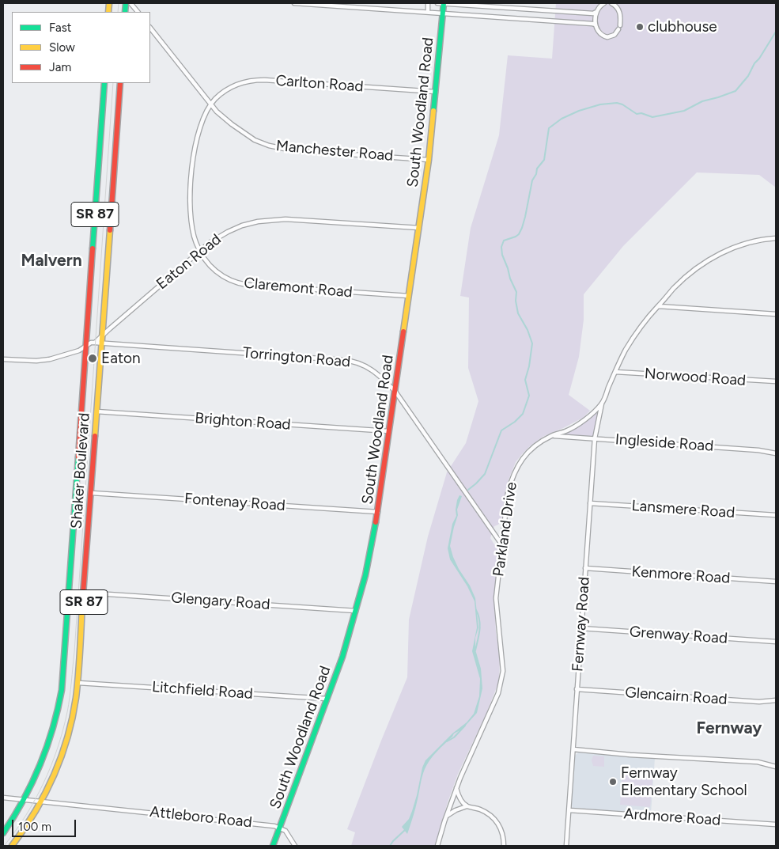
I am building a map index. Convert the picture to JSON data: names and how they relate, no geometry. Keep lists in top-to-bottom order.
{
  "streets": {
    "main road": ["South Woodland Road", "SR 87", "Shaker Boulevard"],
    "street": [
      "Carlton Road",
      "Manchester Road",
      "Eaton Road",
      "Claremont Road",
      "Torrington Road",
      "Norwood Road",
      "Brighton Road",
      "Ingleside Road",
      "Fontenay Road",
      "Lansmere Road",
      "Parkland Drive",
      "Kenmore Road",
      "Glengary Road",
      "Fernway Road",
      "Grenway Road",
      "Litchfield Road",
      "Glencairn Road",
      "Attleboro Road",
      "Ardmore Road"
    ]
  },
  "crossings": [
    ["Carlton Road", "South Woodland Road"],
    ["Carlton Road", "Manchester Road"],
    ["Carlton Road", "Eaton Road"],
    ["Carlton Road", "Claremont Road"],
    ["South Woodland Road", "Manchester Road"],
    ["South Woodland Road", "Eaton Road"],
    ["South Woodland Road", "Claremont Road"],
    ["South Woodland Road", "Torrington Road"],
    ["South Woodland Road", "Brighton Road"],
    ["South Woodland Road", "Fontenay Road"],
    ["South Woodland Road", "Glengary Road"],
    ["South Woodland Road", "Litchfield Road"],
    ["South Woodland Road", "Attleboro Road"],
    ["Eaton Road", "Claremont Road"],
    ["Eaton Road", "Torrington Road"],
    ["Eaton Road", "Shaker Boulevard"],
    ["Torrington Road", "Shaker Boulevard"],
    ["Torrington Road", "Parkland Drive"],
    ["Norwood Road", "Parkland Drive"],
    ["Brighton Road", "Shaker Boulevard"],
    ["Ingleside Road", "Parkland Drive"],
    ["Ingleside Road", "Fernway Road"],
    ["Shaker Boulevard", "Fontenay Road"],
    ["Shaker Boulevard", "Glengary Road"],
    ["Shaker Boulevard", "Litchfield Road"],
    ["Shaker Boulevard", "Attleboro Road"],
    ["Lansmere Road", "Fernway Road"],
    ["Parkland Drive", "Fernway Road"],
    ["Kenmore Road", "Fernway Road"],
    ["Fernway Road", "Grenway Road"],
    ["Fernway Road", "Glencairn Road"],
    ["Fernway Road", "Ardmore Road"]
  ],
  "districts": ["Malvern", "Fernway"],
  "places": ["clubhouse", "Eaton", "Fernway Elementary School"],
  "legend": ["Fast", "Slow", "Jam"],
  "scale_bar": "100 m"
}
